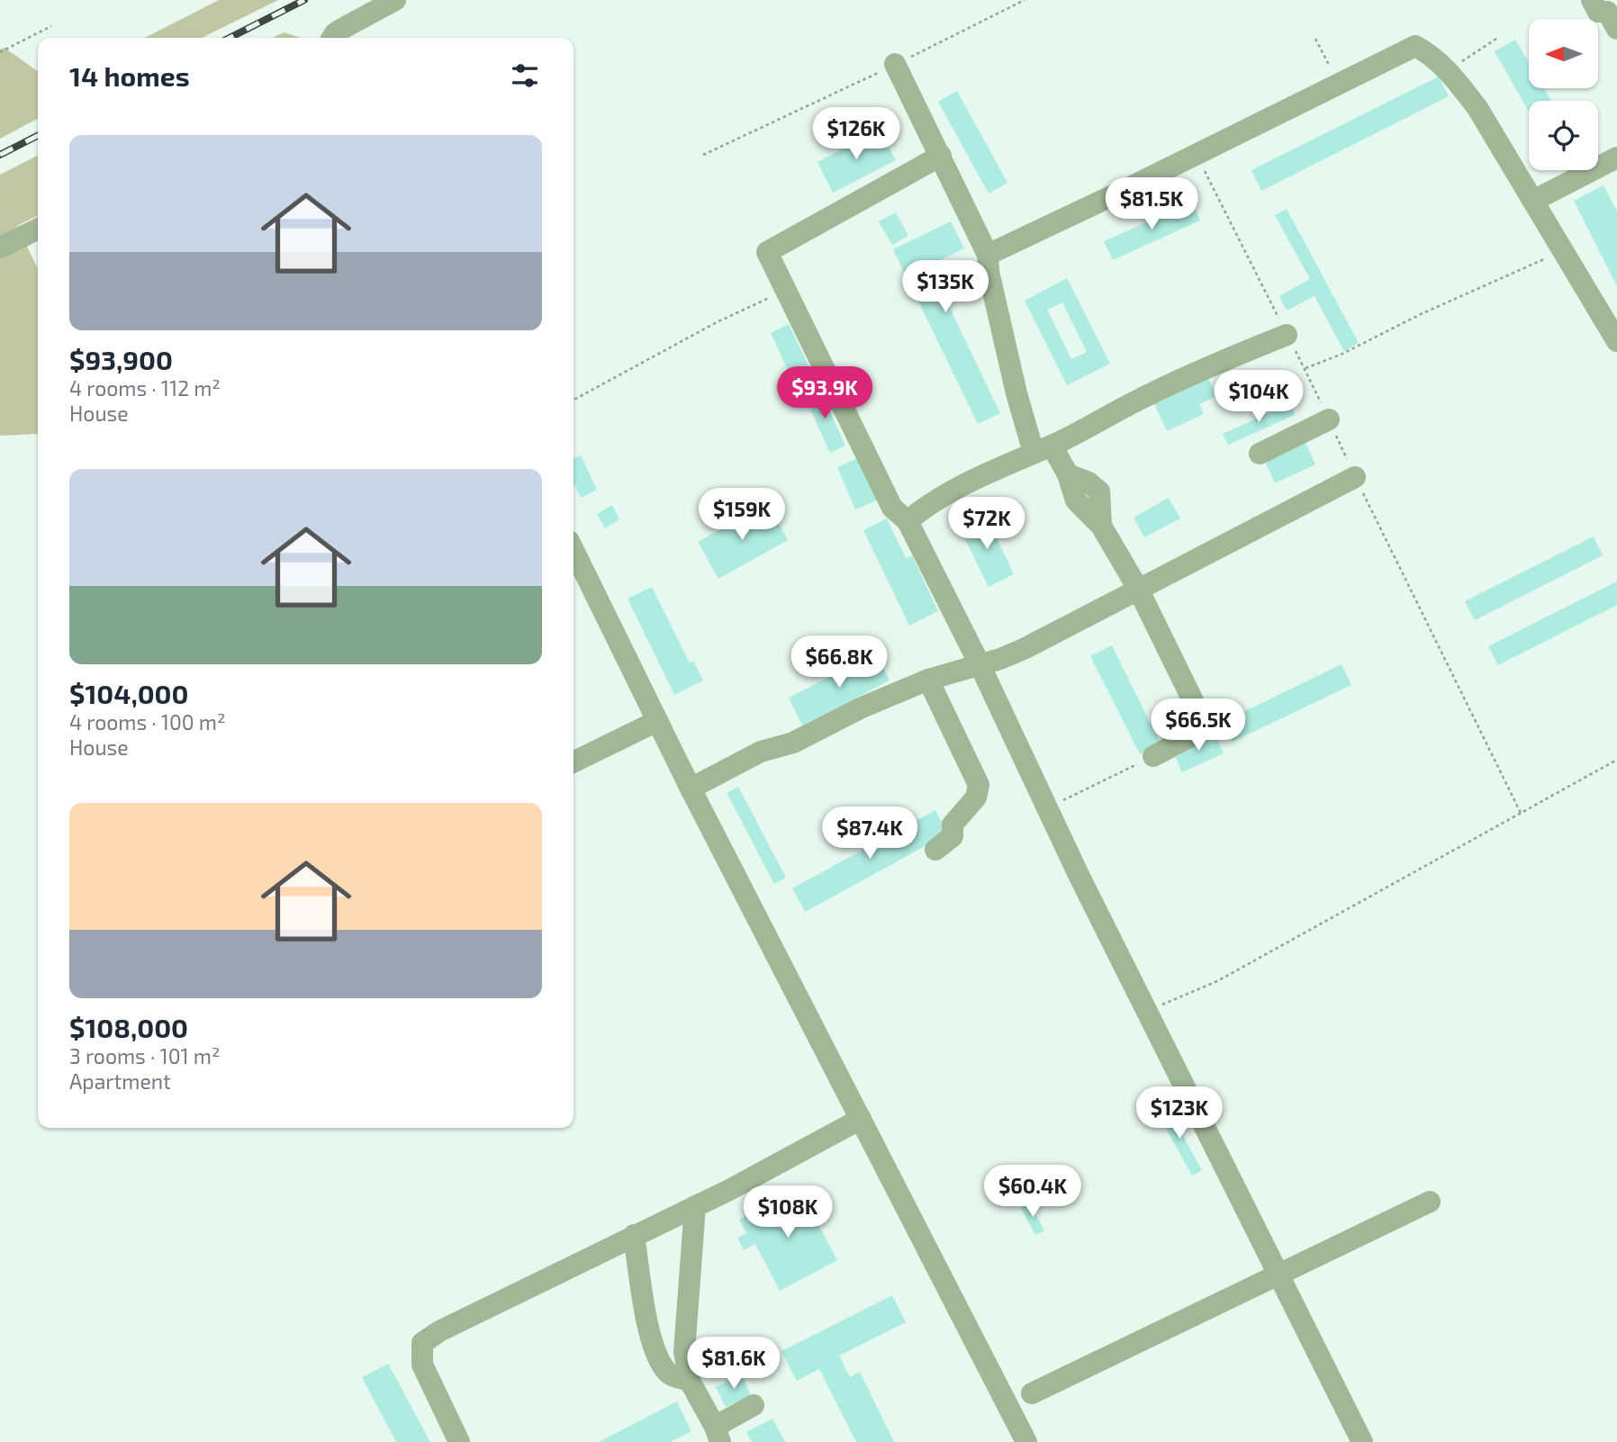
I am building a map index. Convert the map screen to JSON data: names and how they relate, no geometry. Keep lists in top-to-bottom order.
{
  "north": "left",
  "page": {
    "heading": "14 homes",
    "price": [
      "$126K",
      "$81.5K",
      "$135K",
      "$93.9K",
      "$104K",
      "$159K",
      "$72K",
      "$66.8K",
      "$66.5K",
      "$87.4K",
      "$123K",
      "$60.4K",
      "$108K",
      "$81.6K"
    ],
    "list": [
      {
        "name": "$93,900",
        "note": "4 rooms · 112 m² · House"
      },
      {
        "name": "$104,000",
        "note": "4 rooms · 100 m² · House"
      },
      {
        "name": "$108,000",
        "note": "3 rooms · 101 m² · Apartment"
      }
    ]
  }
}
